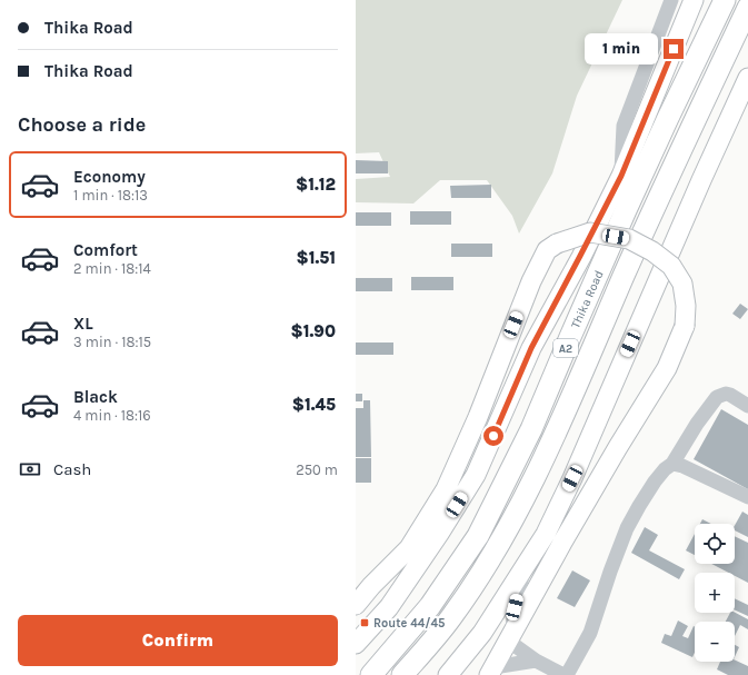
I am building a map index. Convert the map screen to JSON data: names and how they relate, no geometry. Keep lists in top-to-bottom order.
{
  "streets": {
    "highway": ["Thika Road", "A2"]
  },
  "places": {
    "transit": ["Route 44/45"]
  },
  "page": {
    "banner": ["Thika Road", "Thika Road"],
    "bubble": "1 min",
    "heading": "Choose a ride",
    "list": [
      {
        "name": "Economy",
        "note": "1 min · 18:13",
        "value": "$1.12"
      },
      {
        "name": "Comfort",
        "note": "2 min · 18:14",
        "value": "$1.51"
      },
      {
        "name": "XL",
        "note": "3 min · 18:15",
        "value": "$1.90"
      },
      {
        "name": "Black",
        "note": "4 min · 18:16",
        "value": "$1.45"
      }
    ],
    "pay": ["Cash", "250 m"],
    "map_buttons": ["+", "−"],
    "buttons": "Confirm"
  }
}
